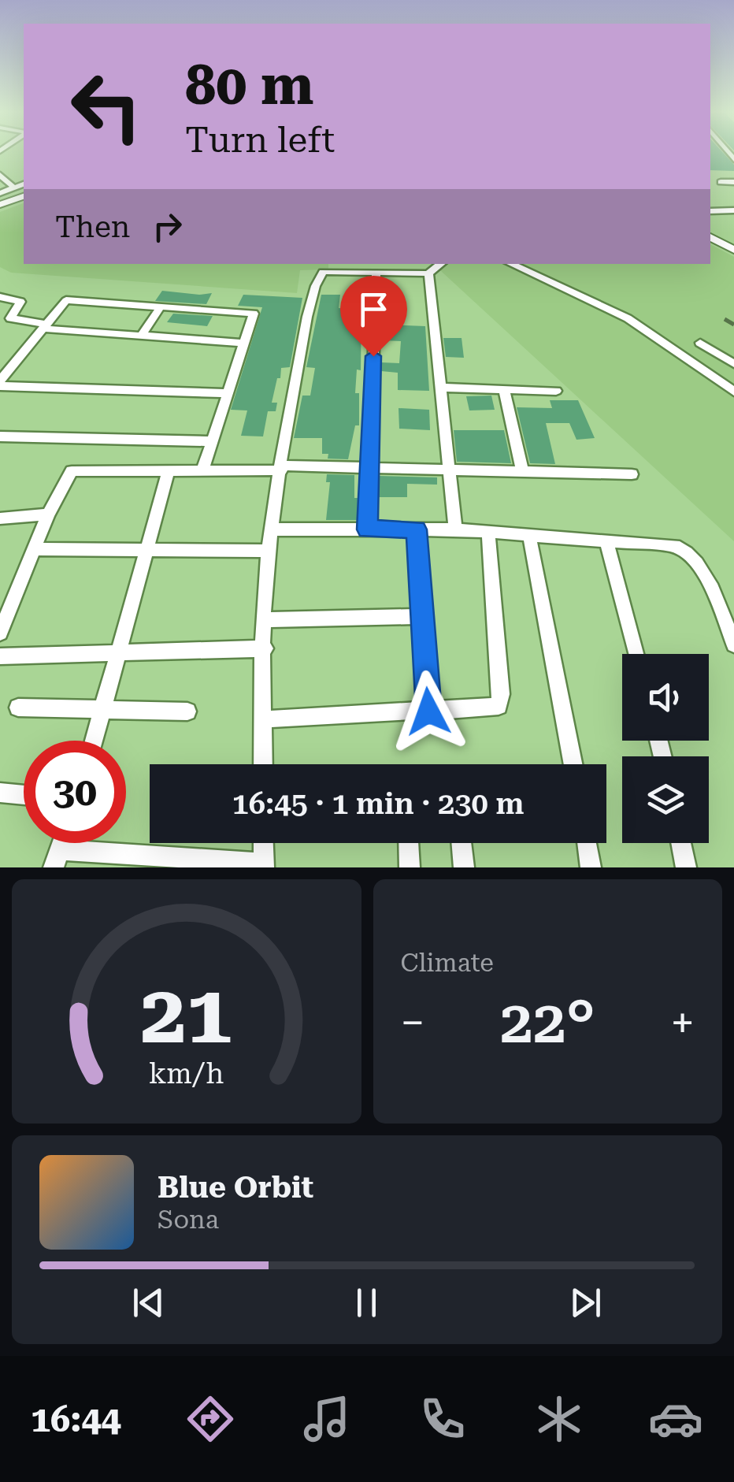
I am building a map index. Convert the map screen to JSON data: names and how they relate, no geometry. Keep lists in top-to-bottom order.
{
  "page": {
    "turn": ["80 m", "Turn left"],
    "then": "Then",
    "limit": "30",
    "trip": "16:45 · 1 min · 230 m",
    "tile": "Climate",
    "heat": ["−", "22°", "+"],
    "song": ["Blue Orbit", "Sona"],
    "tabs": "16:44",
    "gauge": ["21", "km/h"]
  }
}
